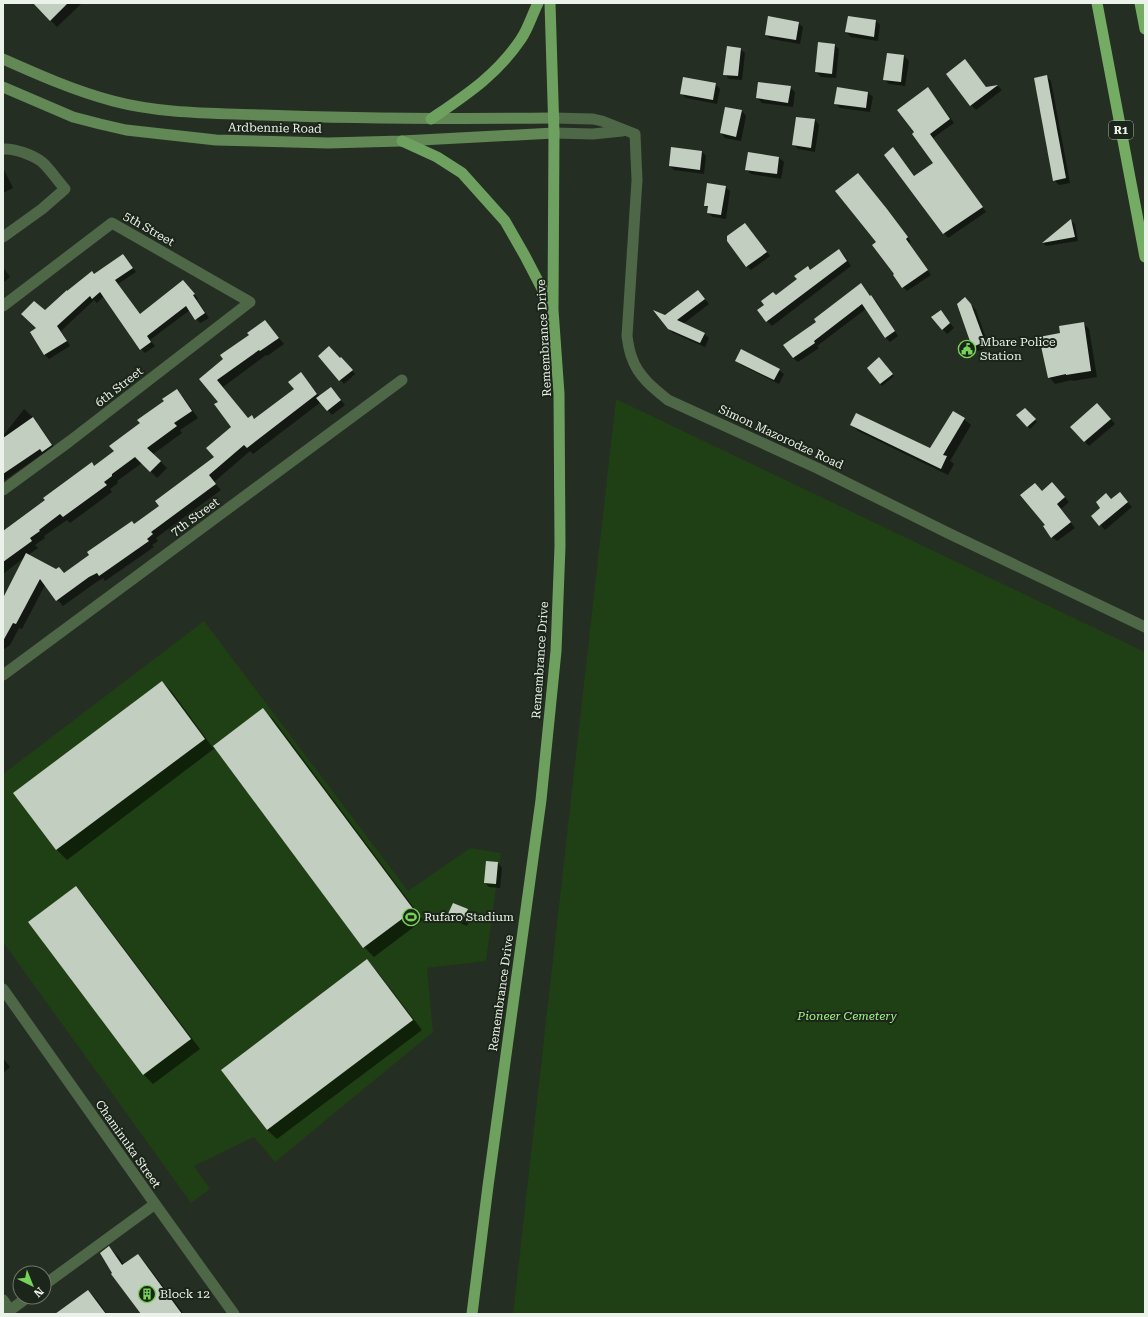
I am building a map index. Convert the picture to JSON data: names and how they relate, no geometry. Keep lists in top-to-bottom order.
{
  "streets": {
    "highway": ["R1"],
    "main road": ["Ardbennie Road", "Remembrance Drive"],
    "street": [
      "5th Street",
      "6th Street",
      "Simon Mazorodze Road",
      "7th Street",
      "Chaminuka Street"
    ]
  },
  "crossings": [
    ["Ardbennie Road", "Remembrance Drive"],
    ["Ardbennie Road", "Simon Mazorodze Road"],
    ["5th Street", "6th Street"],
    ["Remembrance Drive", "Simon Mazorodze Road"]
  ],
  "parks": ["Pioneer Cemetery"],
  "places": {
    "public building": ["Mbare Police Station"],
    "sports": ["Rufaro Stadium"],
    "building": ["Block 12"]
  },
  "north": "bottom right"
}
